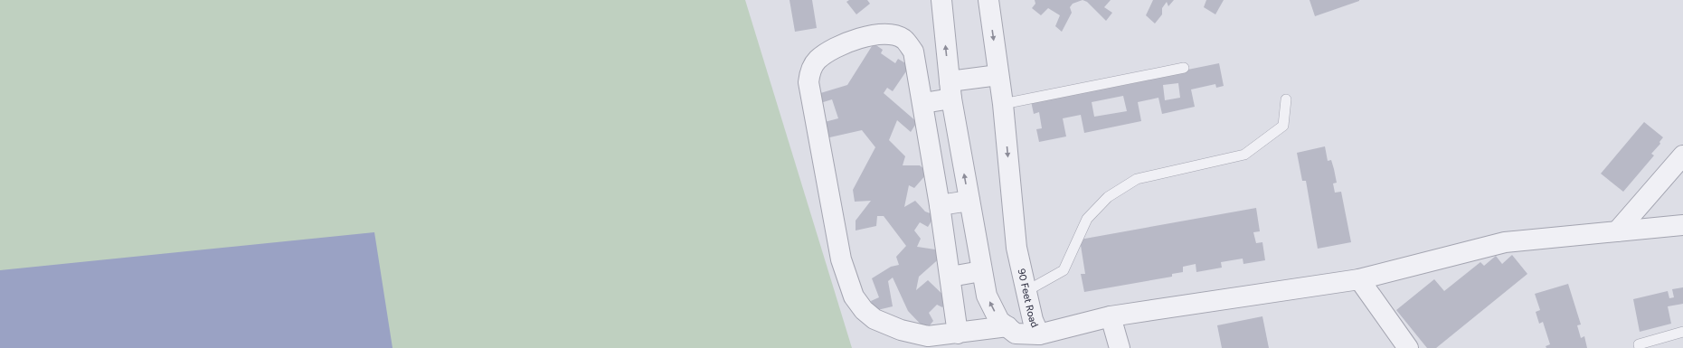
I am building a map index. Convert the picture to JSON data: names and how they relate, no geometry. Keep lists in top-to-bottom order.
{
  "streets": {
    "street": ["90 Feet Road"]
  }
}
